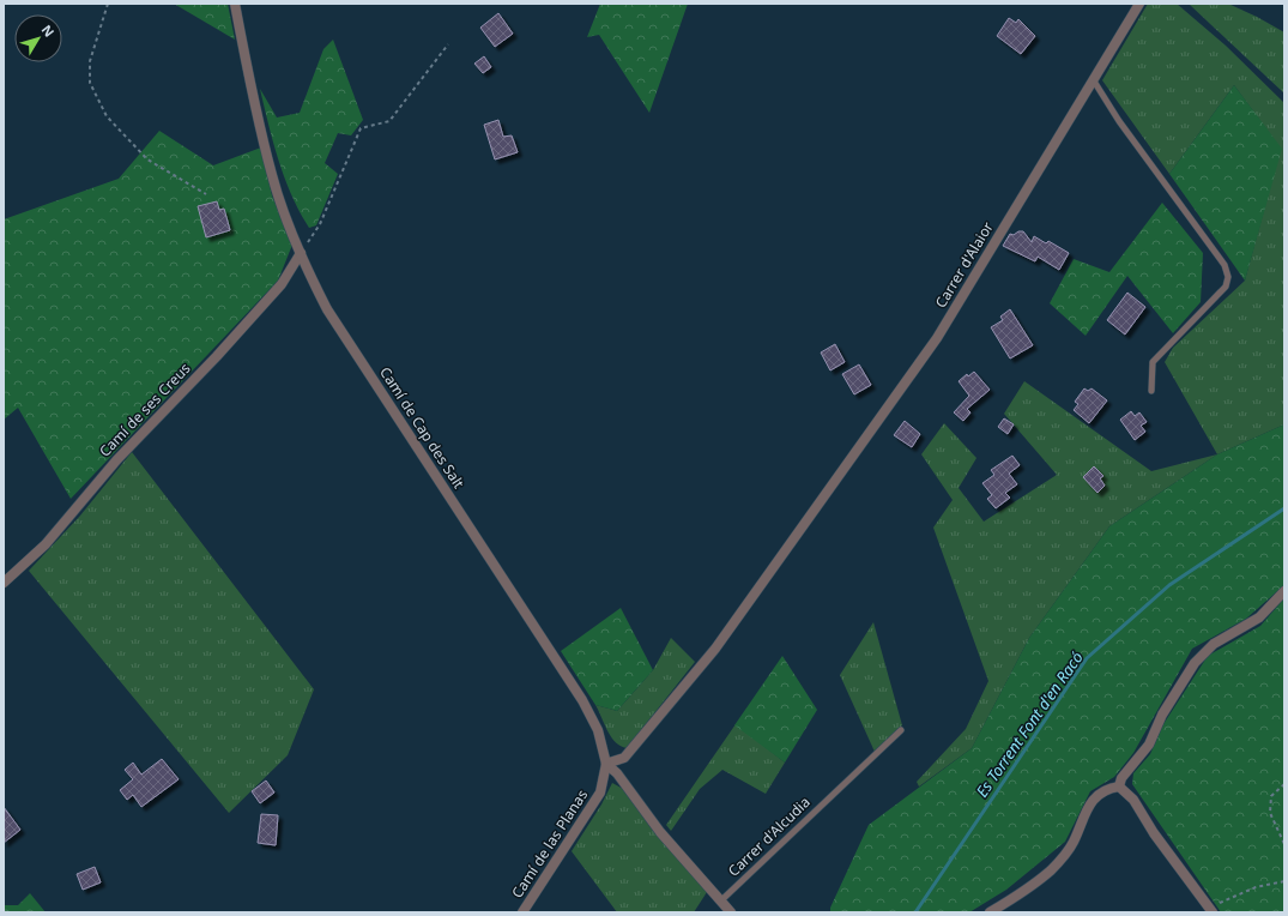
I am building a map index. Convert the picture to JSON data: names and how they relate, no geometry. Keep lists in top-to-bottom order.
{
  "streets": {
    "street": [
      "Carrer d'Alaior",
      "Camí de ses Creus",
      "Camí de Cap des Salt",
      "Camí de las Planas"
    ],
    "lane": ["Carrer d'Alcudia"]
  },
  "crossings": [
    ["Carrer d'Alaior", "Camí de Cap des Salt"],
    ["Carrer d'Alaior", "Camí de las Planas"],
    ["Camí de ses Creus", "Camí de Cap des Salt"],
    ["Camí de Cap des Salt", "Camí de las Planas"]
  ],
  "water": ["Es Torrent Font d'en Racó"],
  "north": "top right"
}
